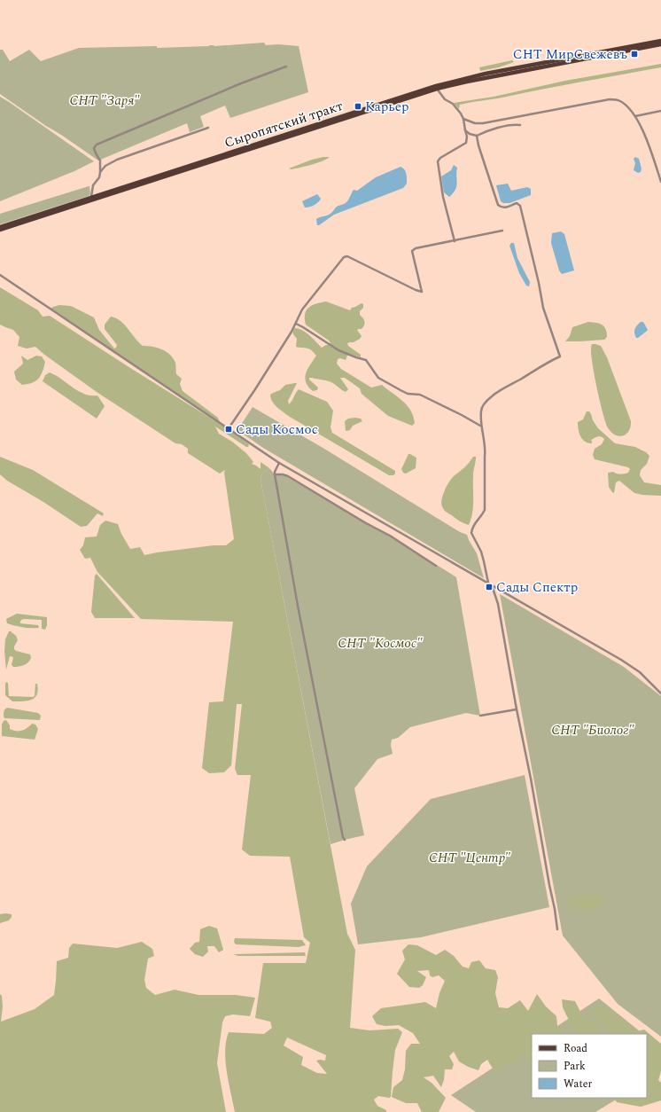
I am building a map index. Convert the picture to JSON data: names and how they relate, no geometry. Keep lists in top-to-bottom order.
{
  "streets": {
    "main road": ["Сыропятский тракт"]
  },
  "parks": [
    "СНТ \"Заря\"",
    "СНТ \"Космос\"",
    "СНТ \"Биолог\"",
    "СНТ \"Центр\""
  ],
  "places": {
    "transit": [
      "СНТ МирСвежевъ",
      "Карьер",
      "Сады Космос",
      "Сады Спектр"
    ]
  },
  "legend": ["Road", "Park", "Water"]
}
